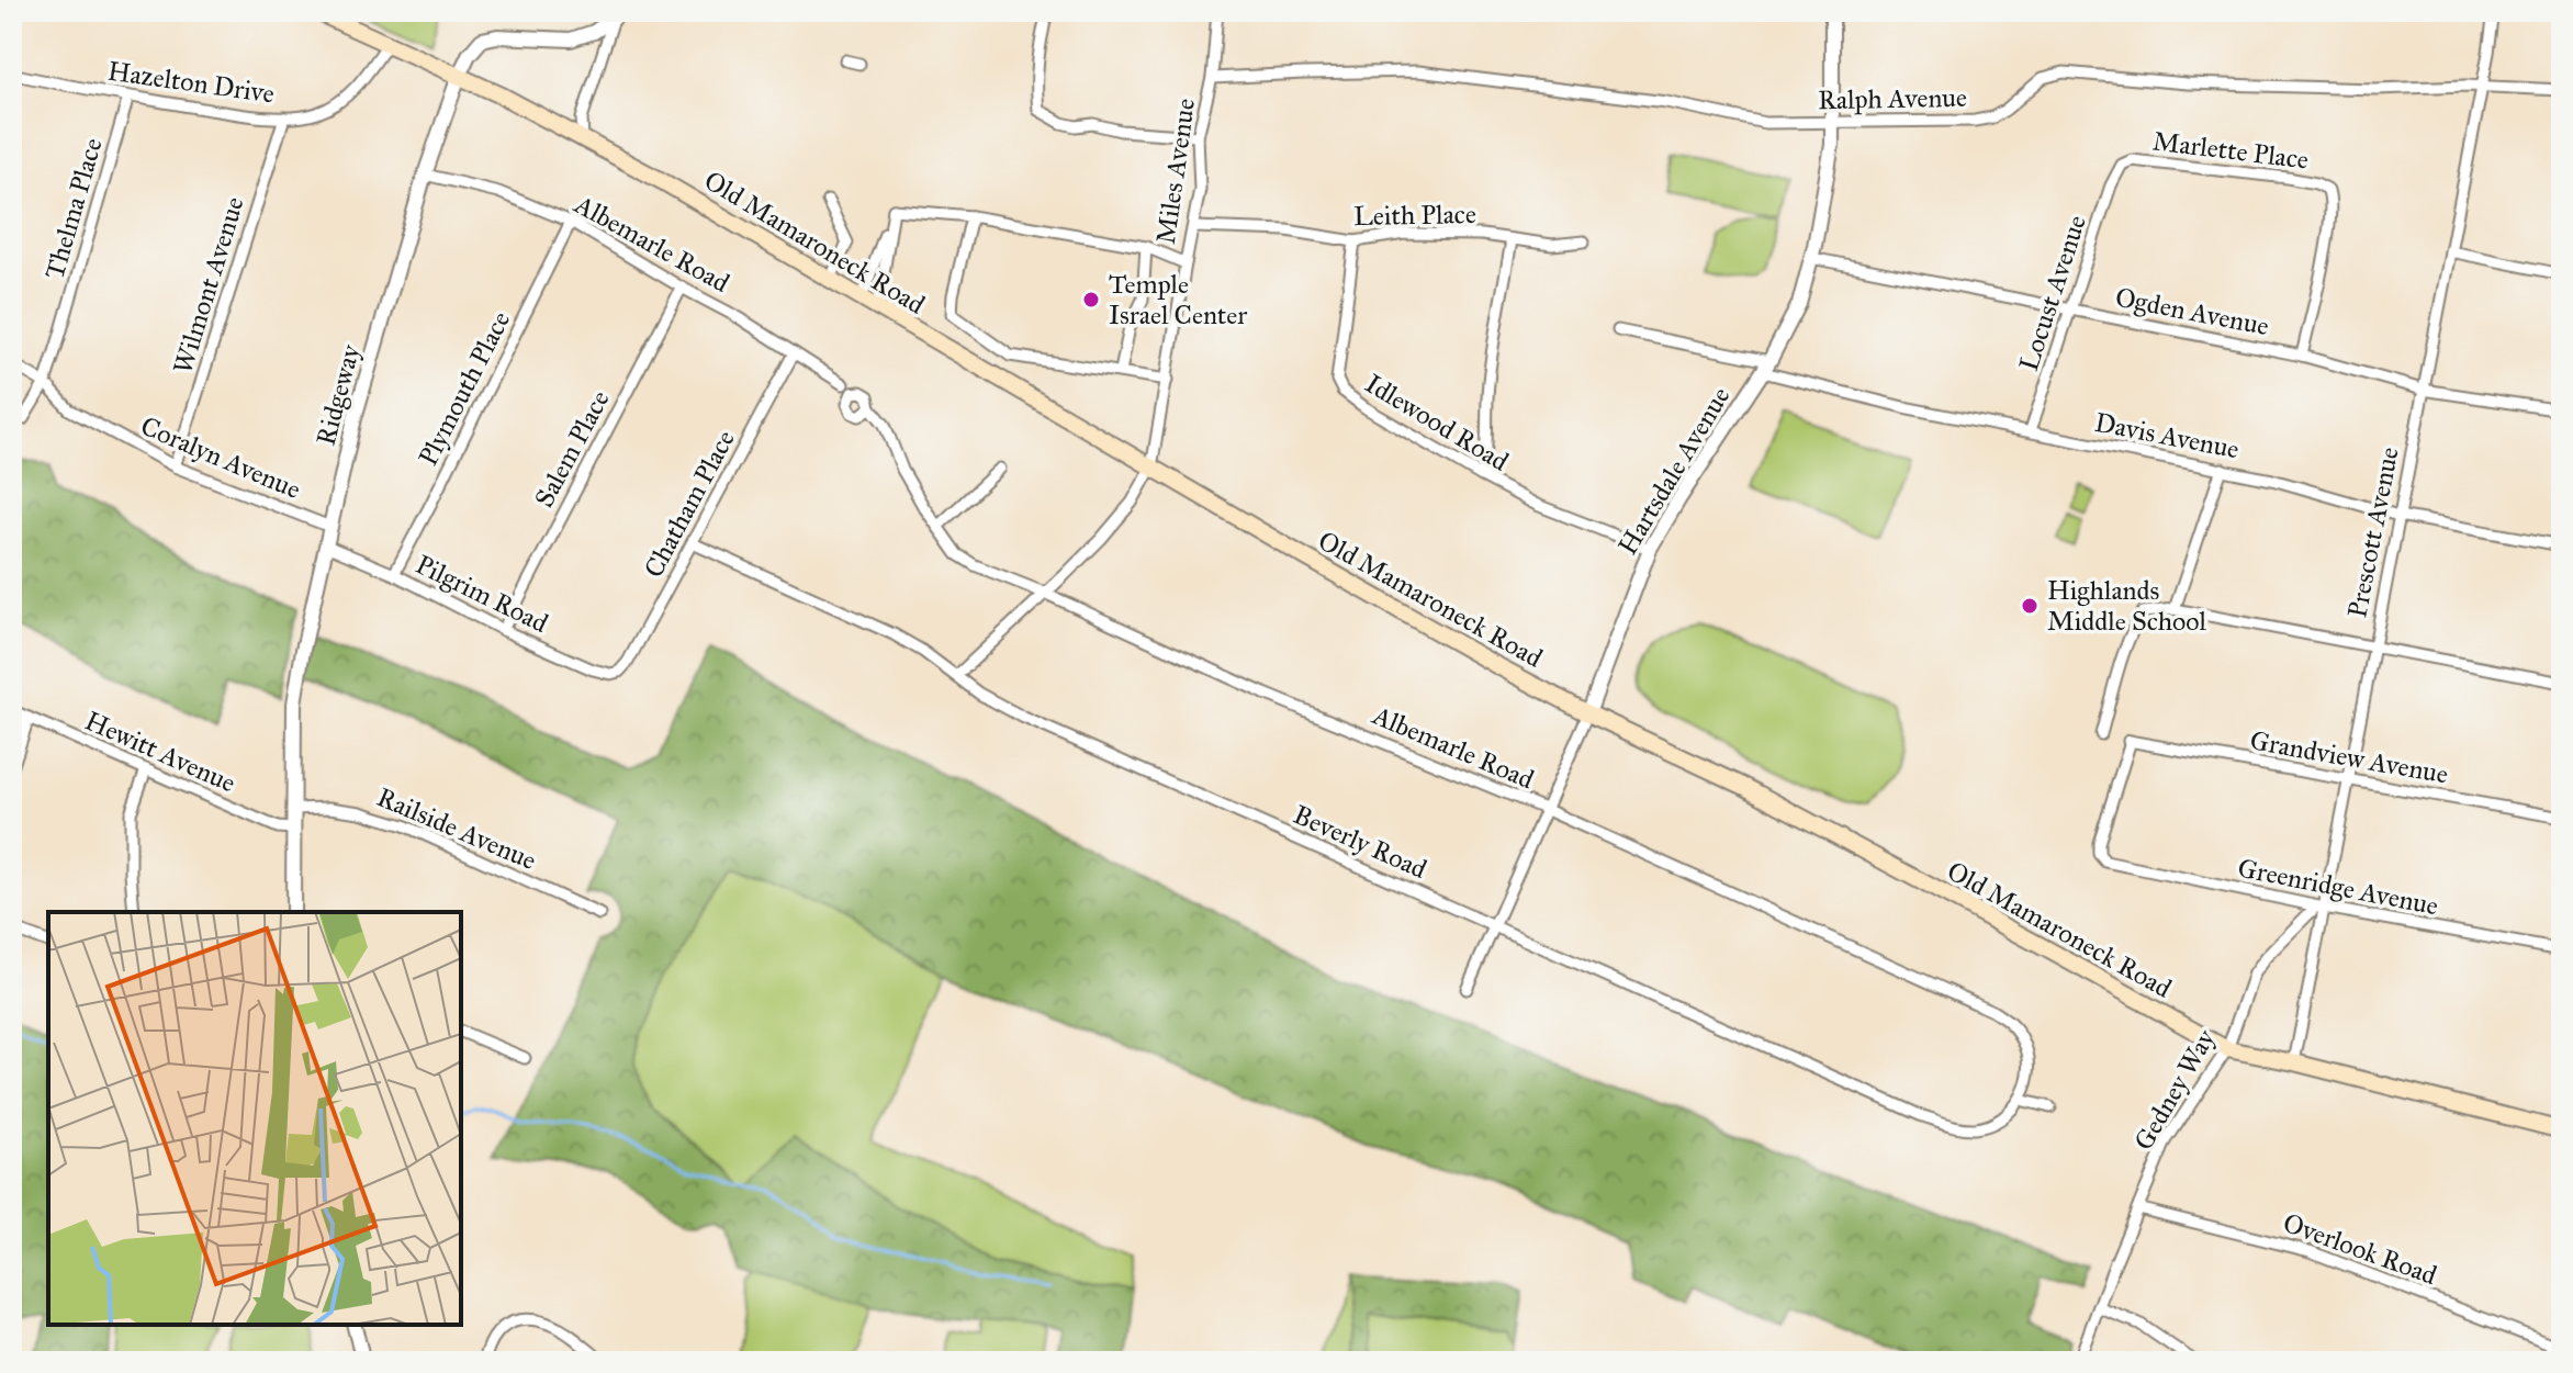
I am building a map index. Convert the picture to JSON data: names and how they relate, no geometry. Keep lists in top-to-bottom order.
{
  "streets": {
    "main road": ["Old Mamaroneck Road"],
    "street": [
      "Hazelton Drive",
      "Ralph Avenue",
      "Marlette Place",
      "Miles Avenue",
      "Thelma Place",
      "Leith Place",
      "Albemarle Road",
      "Wilmont Avenue",
      "Locust Avenue",
      "Ogden Avenue",
      "Plymouth Place",
      "Ridgeway",
      "Idlewood Road",
      "Davis Avenue",
      "Salem Place",
      "Coralyn Avenue",
      "Hartsdale Avenue",
      "Chatham Place",
      "Prescott Avenue",
      "Pilgrim Road",
      "Hewitt Avenue",
      "Grandview Avenue",
      "Railside Avenue",
      "Beverly Road",
      "Greenridge Avenue",
      "Gedney Way",
      "Overlook Road"
    ]
  },
  "crossings": [
    ["Hazelton Drive", "Thelma Place"],
    ["Hazelton Drive", "Old Mamaroneck Road"],
    ["Hazelton Drive", "Wilmont Avenue"],
    ["Ralph Avenue", "Miles Avenue"],
    ["Ralph Avenue", "Hartsdale Avenue"],
    ["Ralph Avenue", "Prescott Avenue"],
    ["Marlette Place", "Locust Avenue"],
    ["Marlette Place", "Ogden Avenue"],
    ["Miles Avenue", "Leith Place"],
    ["Miles Avenue", "Old Mamaroneck Road"],
    ["Miles Avenue", "Albemarle Road"],
    ["Miles Avenue", "Beverly Road"],
    ["Thelma Place", "Coralyn Avenue"],
    ["Leith Place", "Idlewood Road"],
    ["Old Mamaroneck Road", "Ridgeway"],
    ["Old Mamaroneck Road", "Hartsdale Avenue"],
    ["Old Mamaroneck Road", "Prescott Avenue"],
    ["Old Mamaroneck Road", "Gedney Way"],
    ["Albemarle Road", "Plymouth Place"],
    ["Albemarle Road", "Ridgeway"],
    ["Albemarle Road", "Salem Place"],
    ["Albemarle Road", "Hartsdale Avenue"],
    ["Albemarle Road", "Chatham Place"],
    ["Albemarle Road", "Beverly Road"],
    ["Wilmont Avenue", "Coralyn Avenue"],
    ["Locust Avenue", "Ogden Avenue"],
    ["Locust Avenue", "Davis Avenue"],
    ["Ogden Avenue", "Hartsdale Avenue"],
    ["Ogden Avenue", "Prescott Avenue"],
    ["Plymouth Place", "Pilgrim Road"],
    ["Ridgeway", "Coralyn Avenue"],
    ["Ridgeway", "Pilgrim Road"],
    ["Ridgeway", "Hewitt Avenue"],
    ["Ridgeway", "Railside Avenue"],
    ["Idlewood Road", "Hartsdale Avenue"],
    ["Davis Avenue", "Hartsdale Avenue"],
    ["Davis Avenue", "Prescott Avenue"],
    ["Salem Place", "Pilgrim Road"],
    ["Hartsdale Avenue", "Beverly Road"],
    ["Chatham Place", "Pilgrim Road"],
    ["Chatham Place", "Beverly Road"],
    ["Prescott Avenue", "Grandview Avenue"],
    ["Prescott Avenue", "Greenridge Avenue"],
    ["Prescott Avenue", "Gedney Way"],
    ["Grandview Avenue", "Greenridge Avenue"],
    ["Greenridge Avenue", "Gedney Way"],
    ["Gedney Way", "Overlook Road"]
  ],
  "places": ["Temple Israel Center", "Highlands Middle School"]
}
